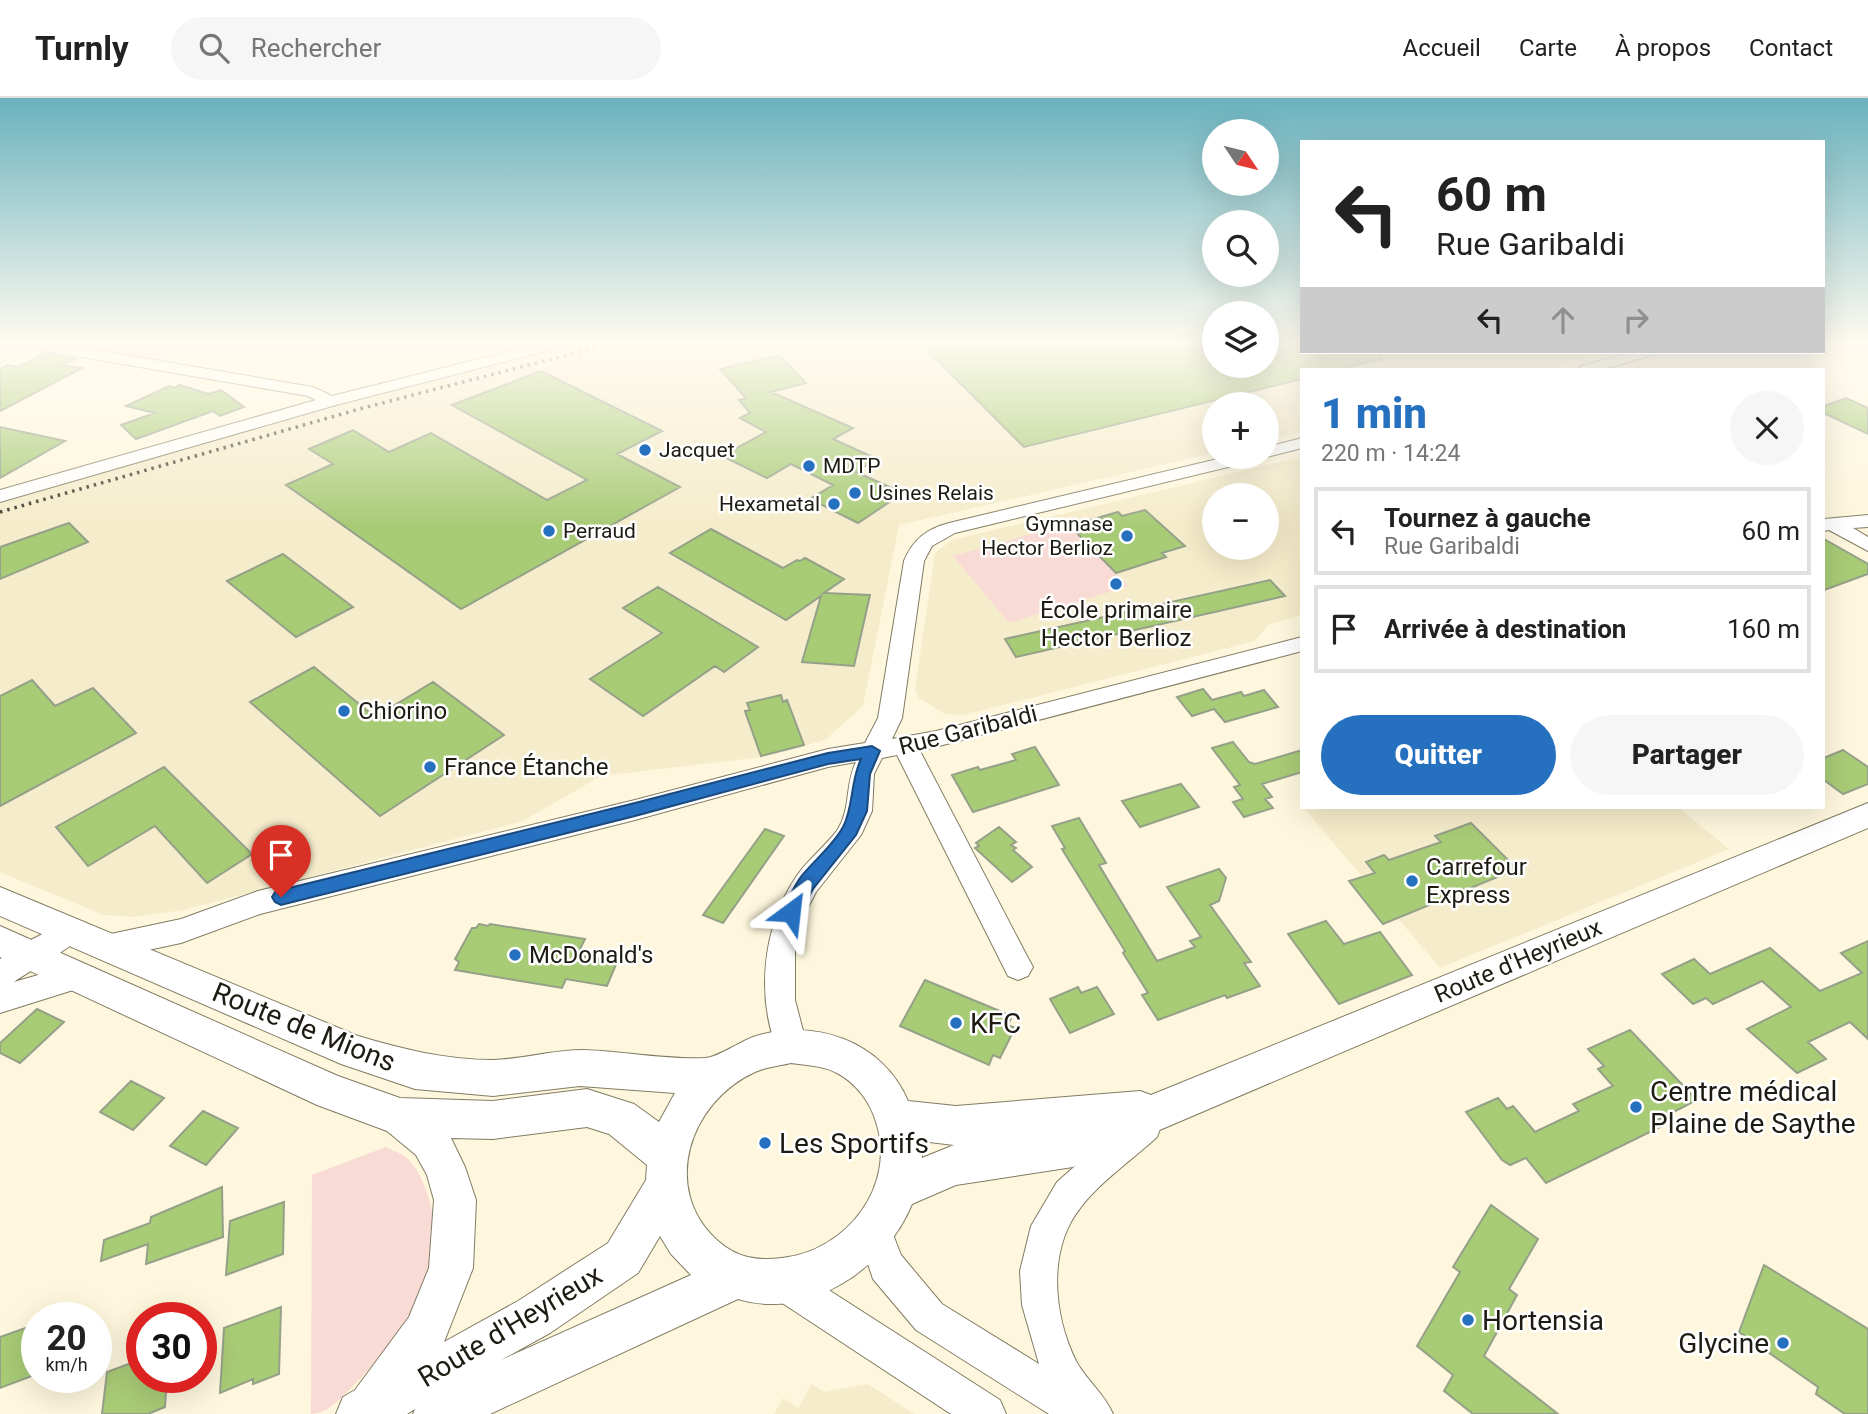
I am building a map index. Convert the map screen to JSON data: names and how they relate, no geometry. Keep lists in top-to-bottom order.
{
  "streets": {
    "main road": ["Route d'Heyrieux", "Route de Mions"],
    "street": ["Rue Garibaldi"]
  },
  "crossings": [
    ["Rue Garibaldi", "Route de Mions"],
    ["Route d'Heyrieux", "Route de Mions"]
  ],
  "places": [
    "Jacquet",
    "MDTP",
    "Usines Relais",
    "Hexametal",
    "Perraud",
    "Gymnase Hector Berlioz",
    "École primaire Hector Berlioz",
    "Chiorino",
    "France Étanche",
    "Carrefour Express",
    "McDonald's",
    "KFC",
    "Centre médical Plaine de Saythe",
    "Les Sportifs",
    "Hortensia",
    "Glycine"
  ],
  "north": "bottom right",
  "page": {
    "header": "Turnly",
    "search": "Rechercher",
    "nav": [
      "Accueil",
      "Carte",
      "À propos",
      "Contact"
    ],
    "map_buttons": ["+", "−"],
    "turn": ["60 m", "Rue Garibaldi"],
    "heading": ["1 min", "220 m · 14:24"],
    "list": [
      {
        "name": "Tournez à gauche",
        "note": "Rue Garibaldi",
        "value": "60 m"
      },
      {
        "name": "Arrivée à destination",
        "value": "160 m"
      }
    ],
    "buttons": ["Quitter", "Partager"],
    "speed": "20 km/h",
    "limit": "30"
  }
}
